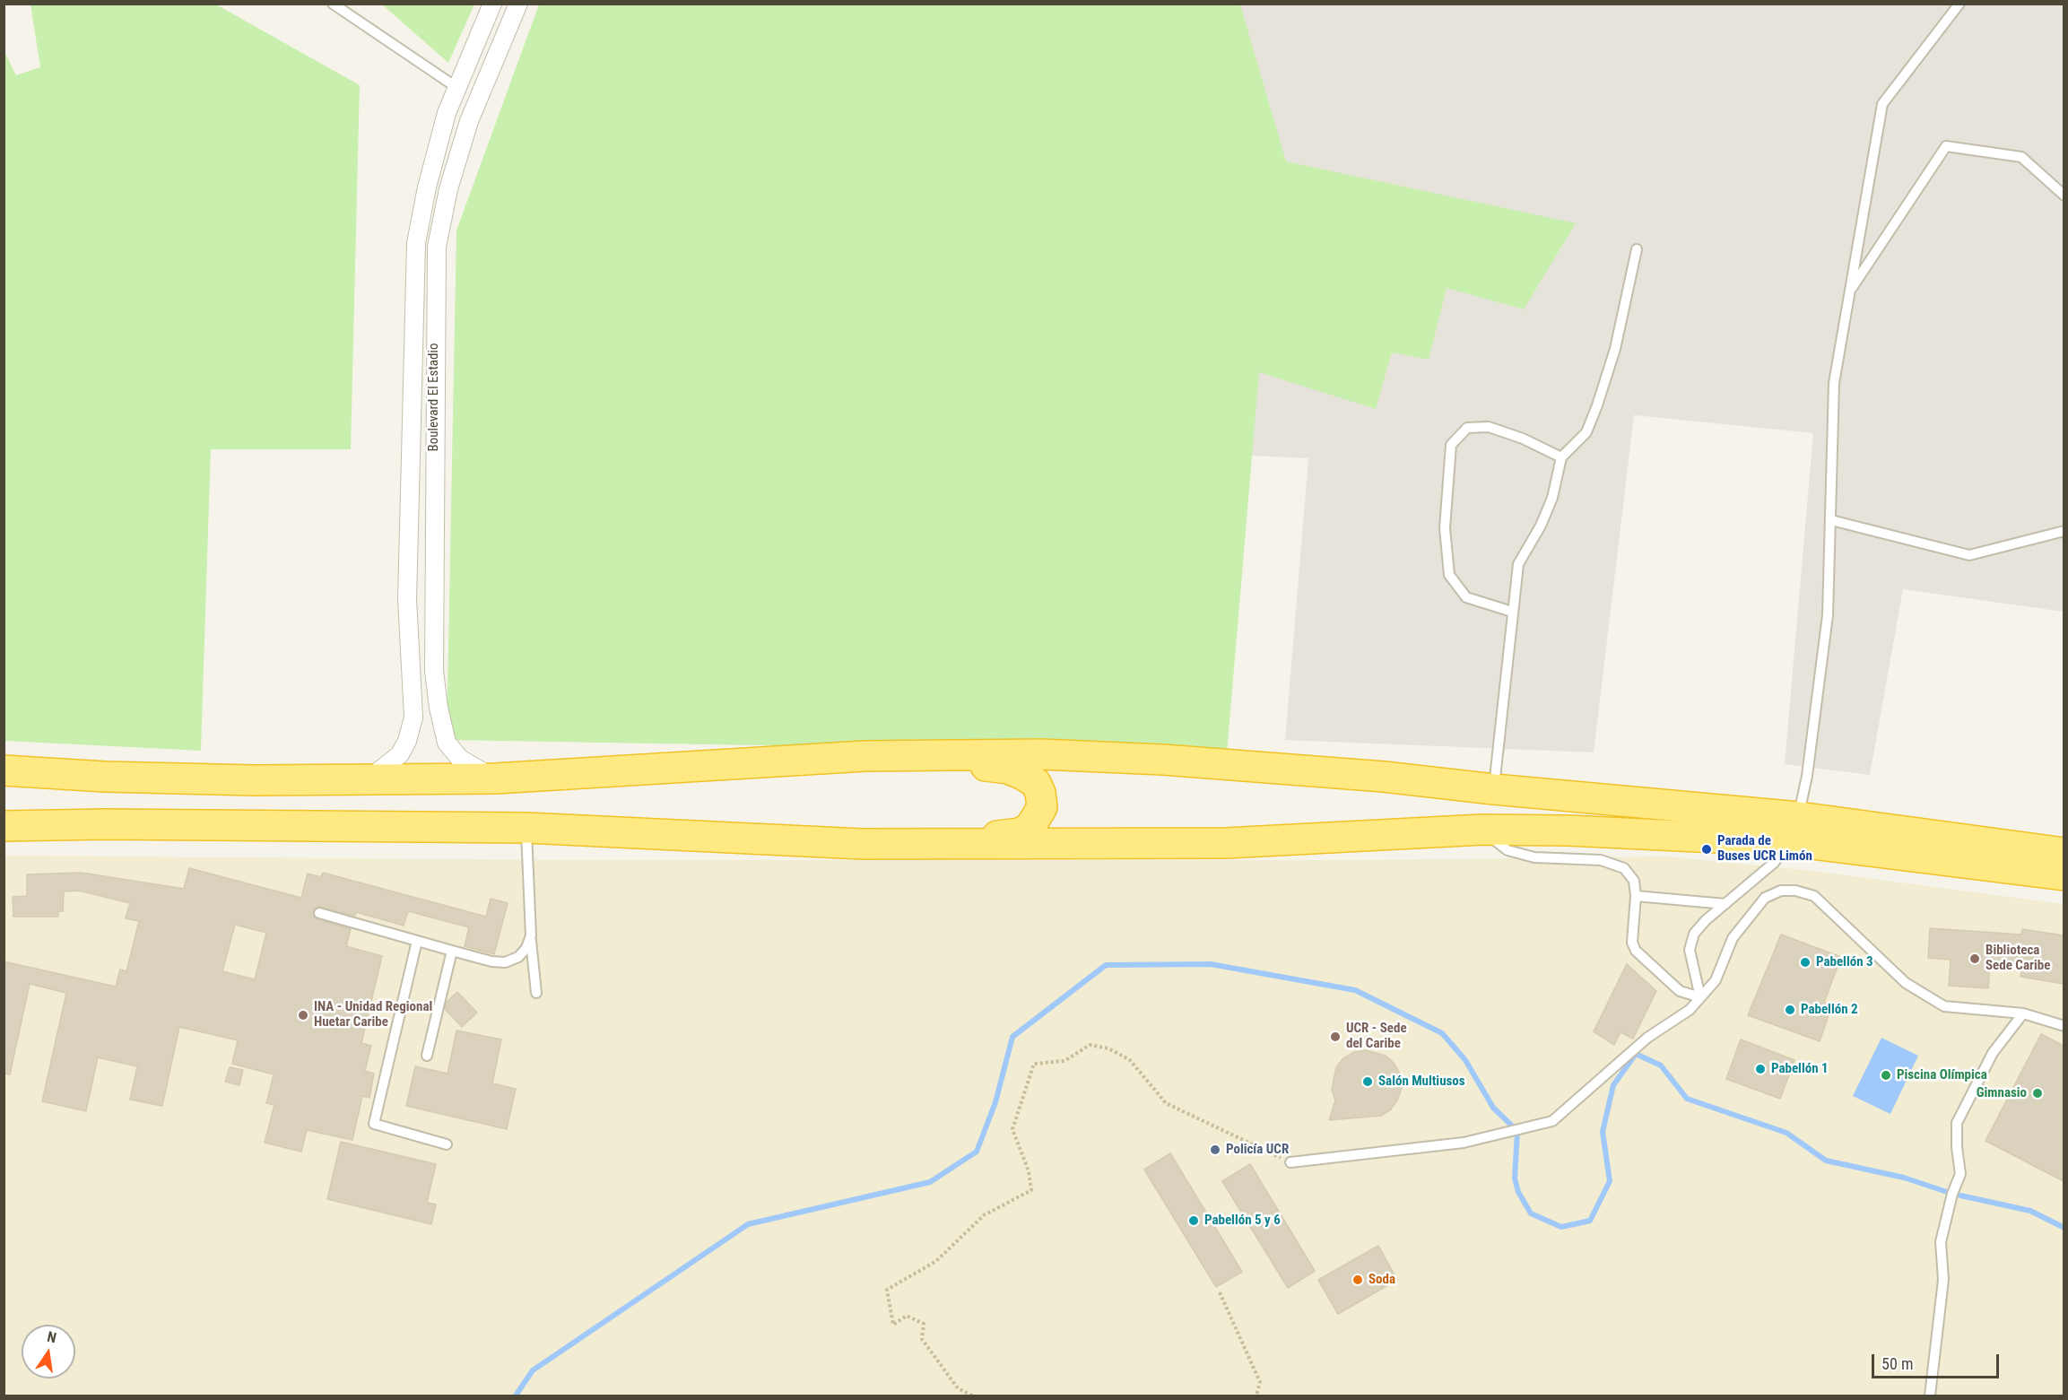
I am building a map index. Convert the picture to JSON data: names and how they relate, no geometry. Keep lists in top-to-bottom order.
{
  "streets": {
    "street": ["Boulevard El Estadio"]
  },
  "places": [
    "Parada de Buses UCR Limón",
    "Biblioteca Sede Caribe",
    "Pabellón 3",
    "Pabellón 2",
    "INA - Unidad Regional Huetar Caribe",
    "UCR - Sede del Caribe",
    "Pabellón 1",
    "Piscina Olímpica",
    "Salón Multiusos",
    "Gimnasio",
    "Policía UCR",
    "Pabellón 5 y 6",
    "Soda"
  ],
  "scale_bar": "50 m",
  "north": "top"
}
